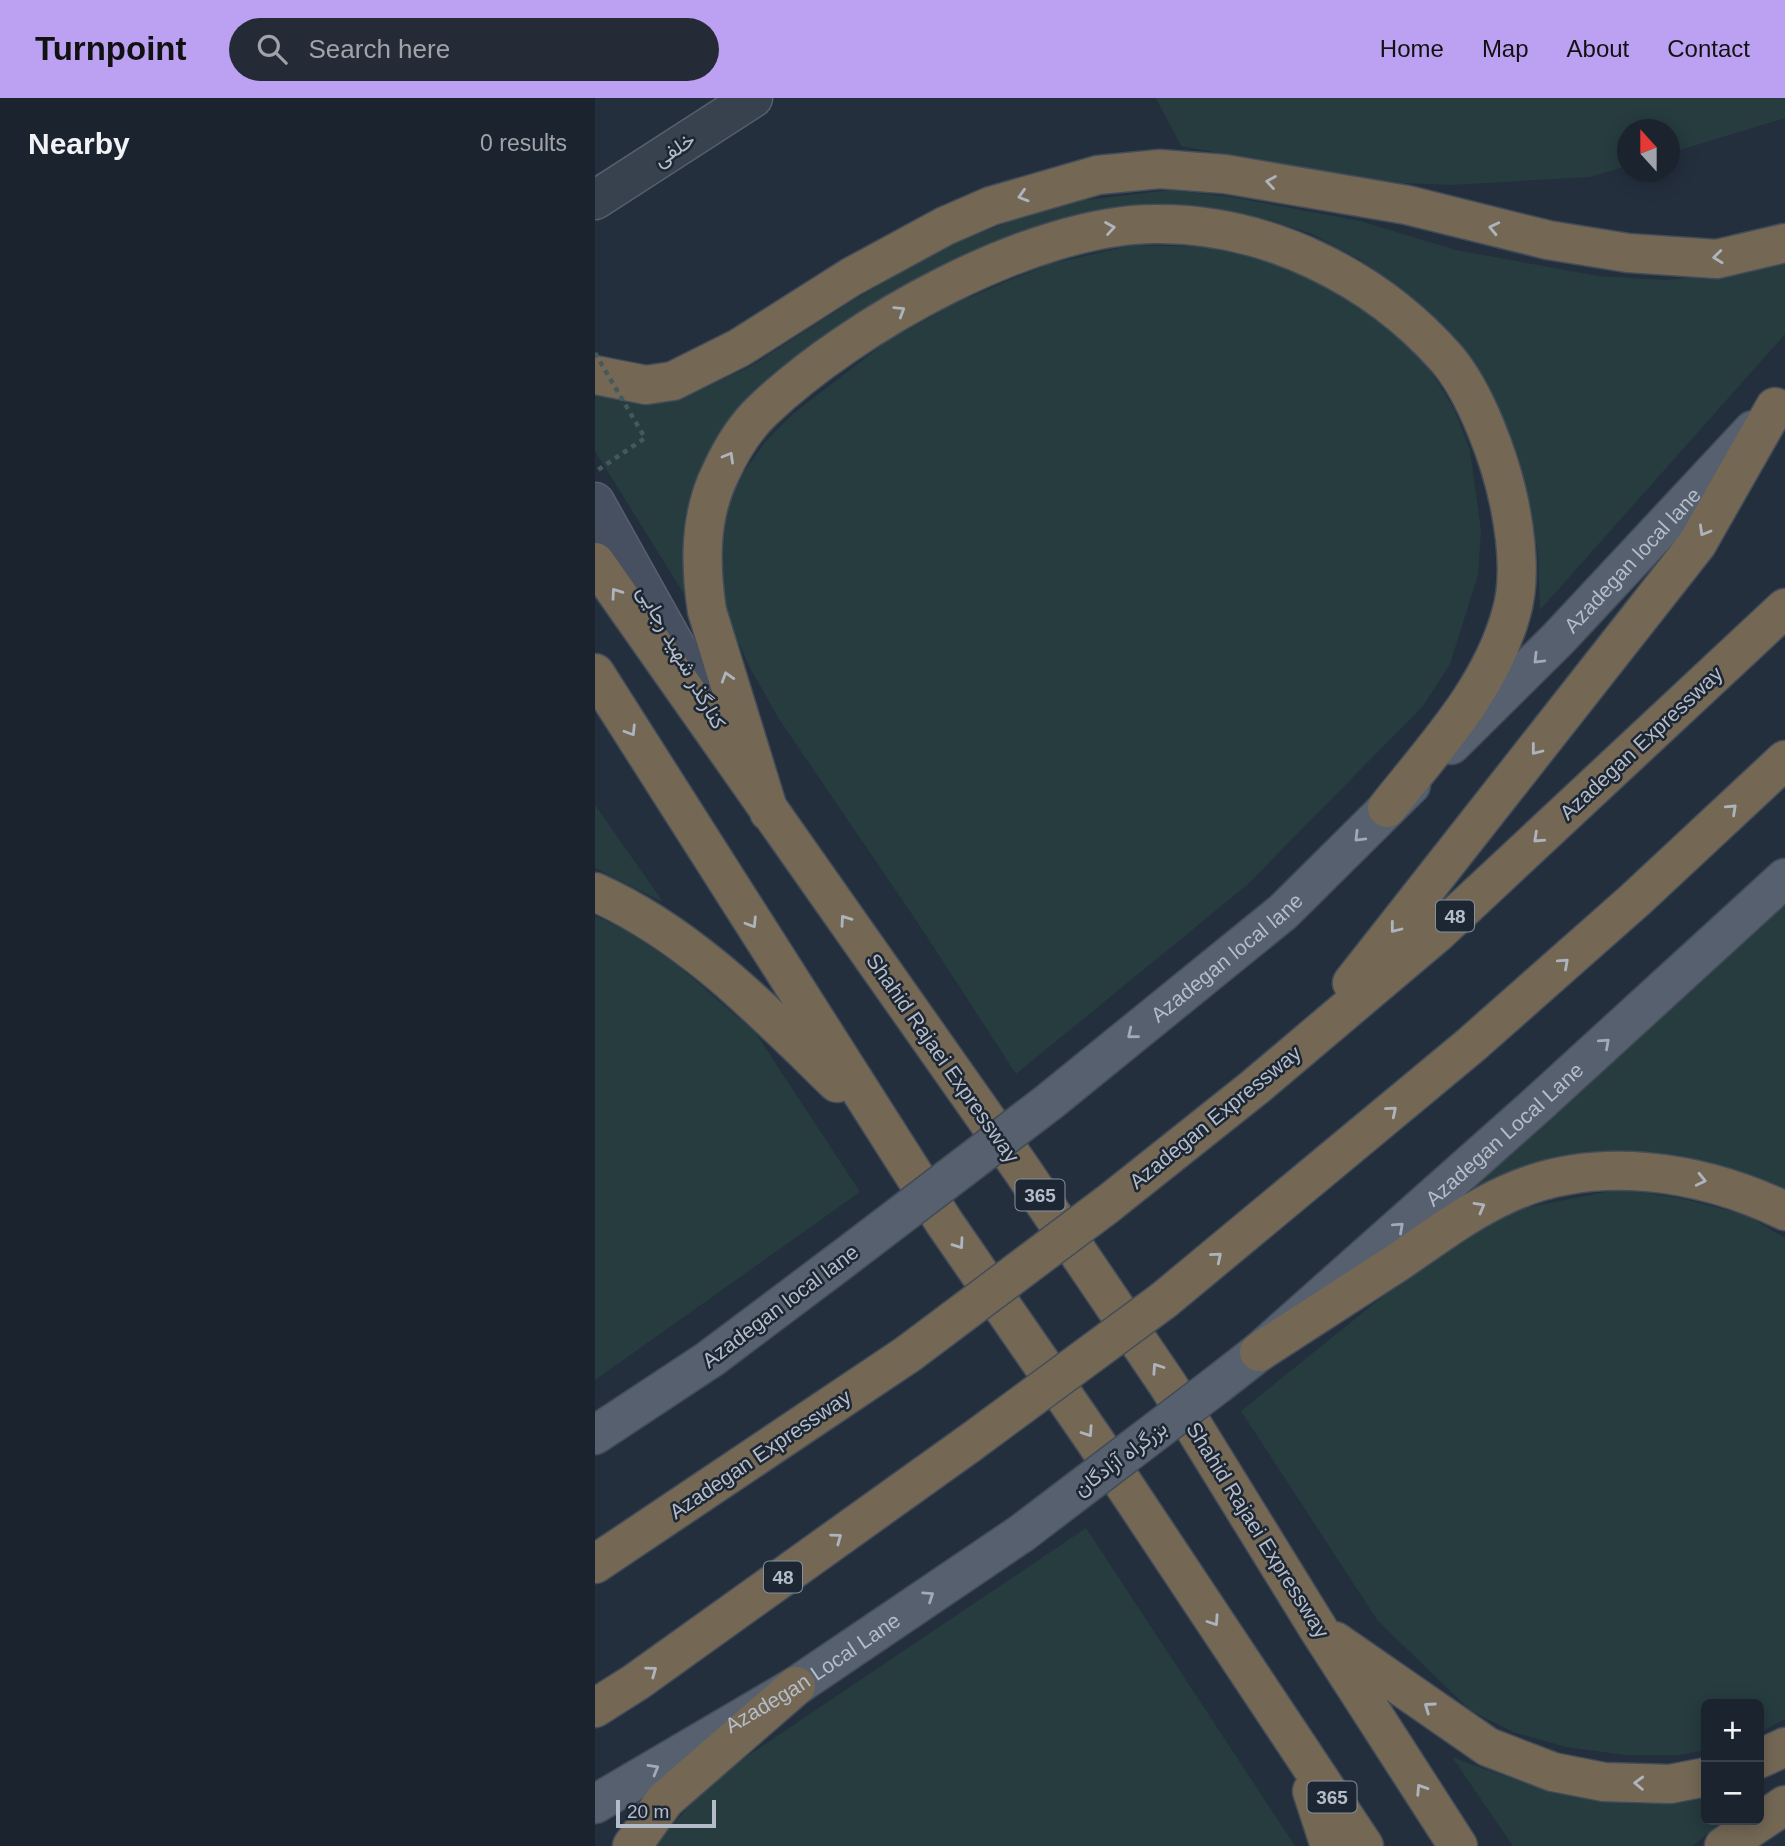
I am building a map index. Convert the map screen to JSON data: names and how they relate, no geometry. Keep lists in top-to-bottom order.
{
  "streets": {
    "highway": [
      "Azadegan Expressway",
      "48",
      "Shahid Rajaei Expressway",
      "365"
    ],
    "main road": ["Azadegan local lane", "Azadegan Local Lane", "بزرگراه آزادگان"],
    "street": ["خلفی", "کنارگذر شهید رجایی"]
  },
  "crossings": [
    ["کنارگذر شهید رجایی", "Shahid Rajaei Expressway"],
    ["Azadegan Local Lane", "بزرگراه آزادگان"]
  ],
  "one_way": ["Azadegan local lane", "Azadegan Local Lane"],
  "scale_bar": "20 m",
  "north": "top",
  "page": {
    "header": "Turnpoint",
    "search": "Search here",
    "nav": [
      "Home",
      "Map",
      "About",
      "Contact"
    ],
    "heading": ["Nearby", "0 results"],
    "map_buttons": ["+", "−"],
    "scale": "20 m"
  }
}
